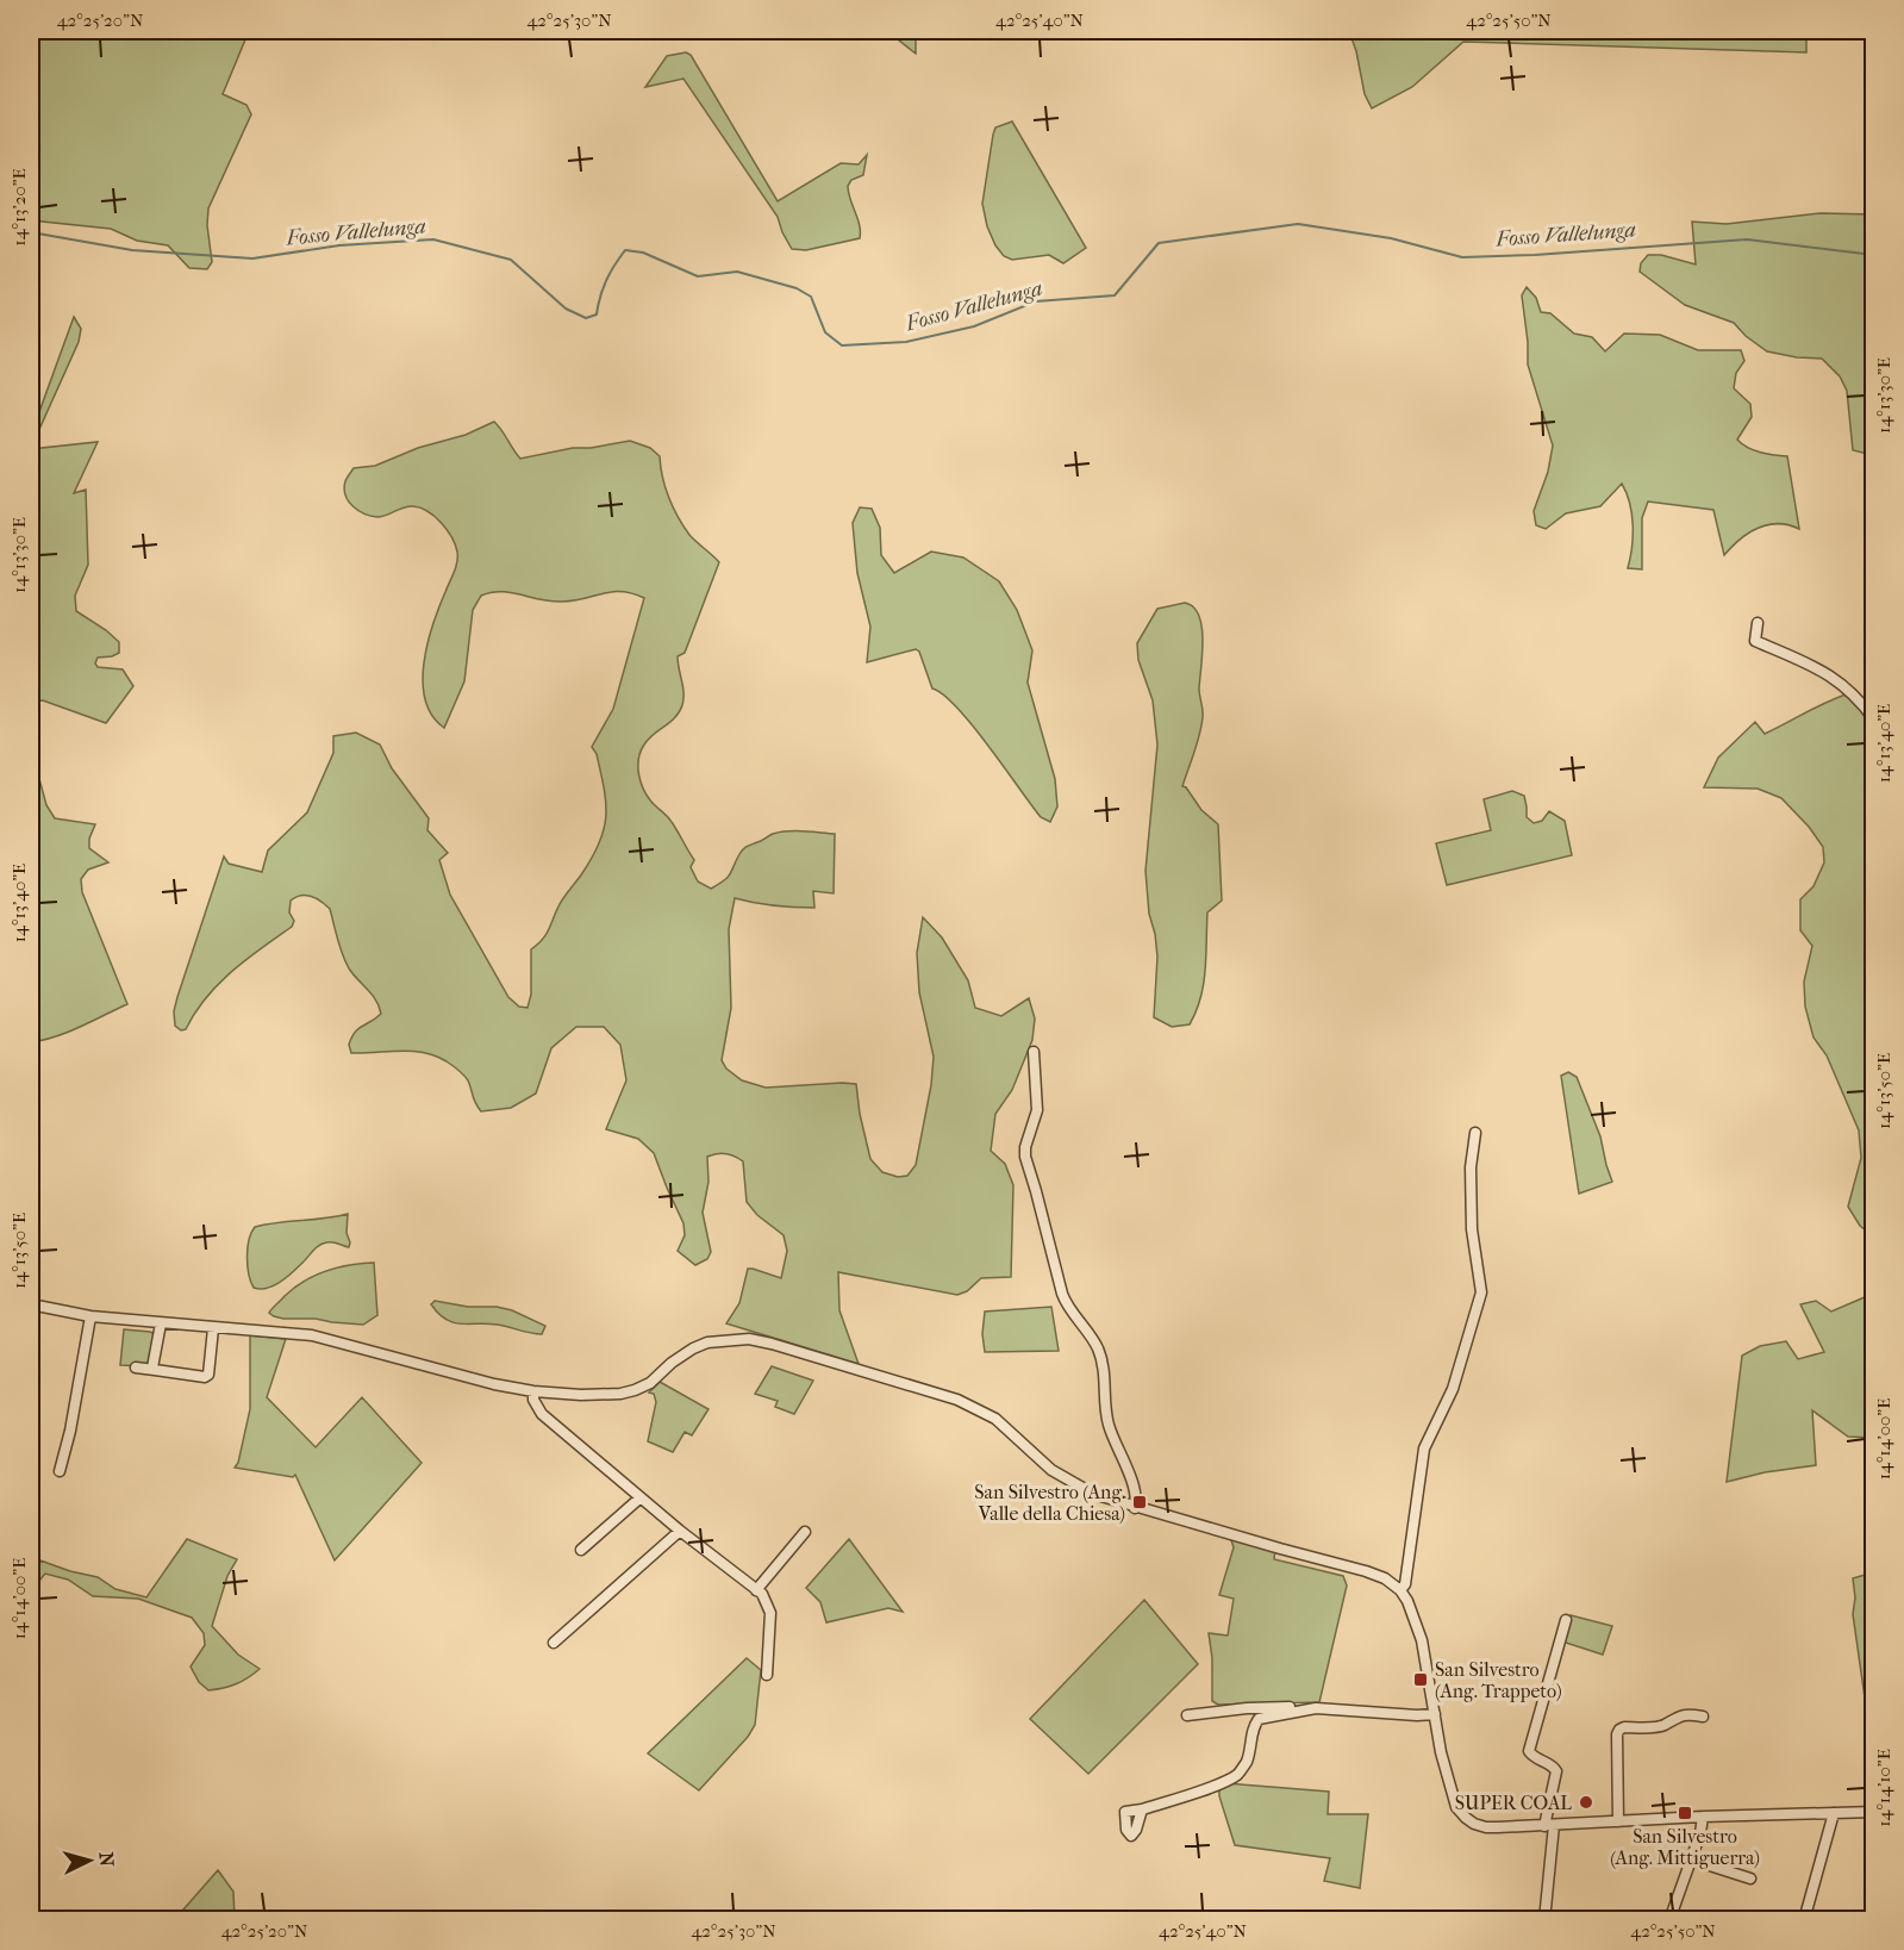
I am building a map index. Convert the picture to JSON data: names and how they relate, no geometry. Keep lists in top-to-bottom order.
{
  "water": ["Fosso Vallelunga"],
  "places": {
    "transit": ["San Silvestro (Ang. Valle della Chiesa)", "San Silvestro (Ang. Trappeto)", "San Silvestro (Ang. Mittiguerra)"],
    "other": ["SUPER COAL"]
  },
  "north": "right",
  "coordinates": [
    "42°25'20\"N",
    "42°25'30\"N",
    "42°25'40\"N",
    "42°25'50\"N",
    "14°13'20\"E",
    "14°13'30\"E",
    "14°13'40\"E",
    "14°13'50\"E",
    "14°14'00\"E",
    "14°14'10\"E"
  ]
}
